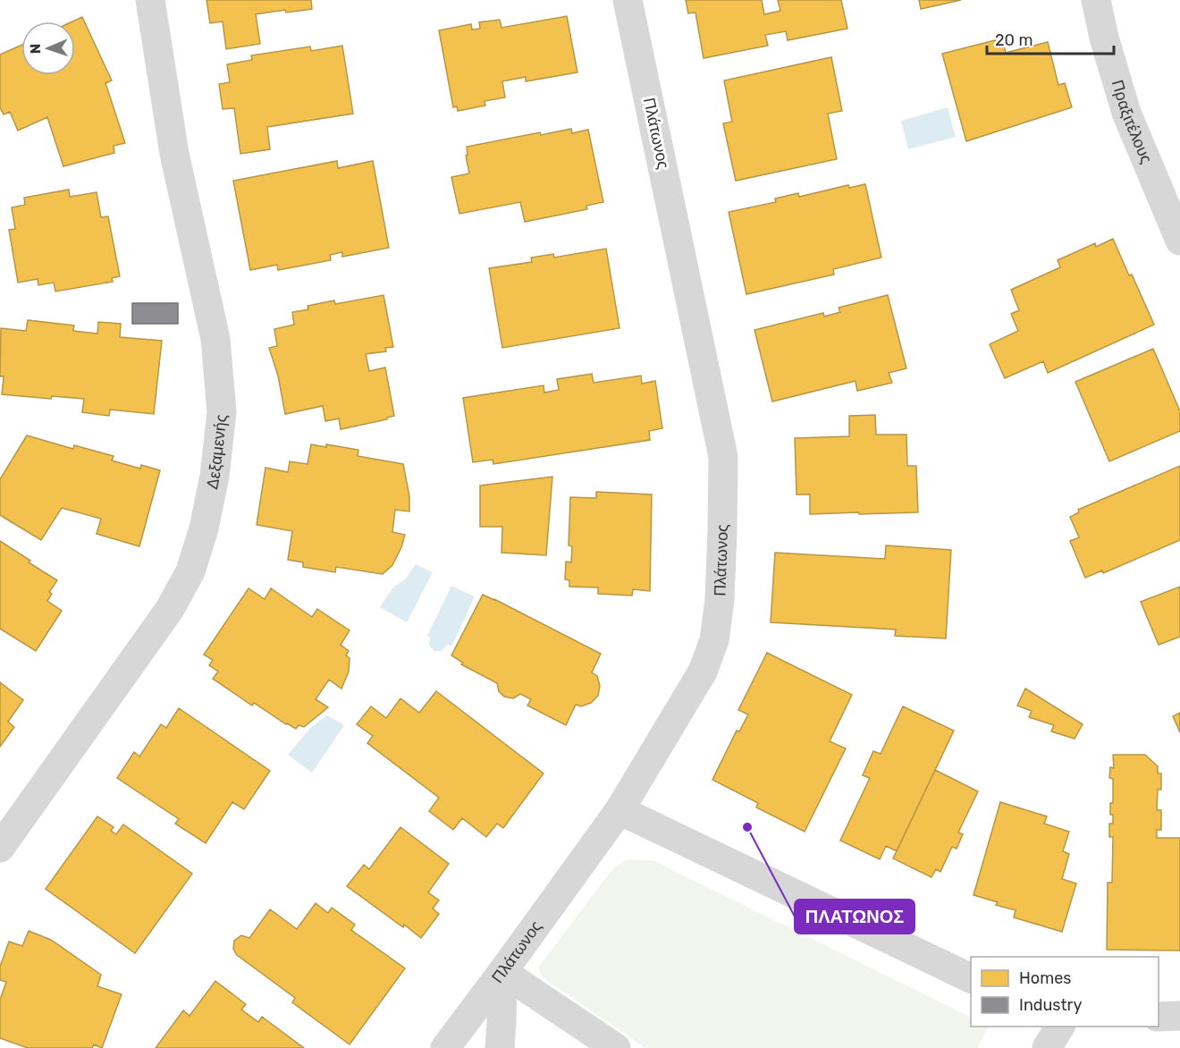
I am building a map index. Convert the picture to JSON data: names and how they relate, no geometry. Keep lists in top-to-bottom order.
{
  "streets": {
    "street": ["Πραξιτέλους", "Πλάτωνος", "Δεξαμενής"]
  },
  "places": ["ΠΛΑΤΩΝΟΣ"],
  "legend": ["Homes", "Industry"],
  "scale_bar": "20 m",
  "north": "left"
}
